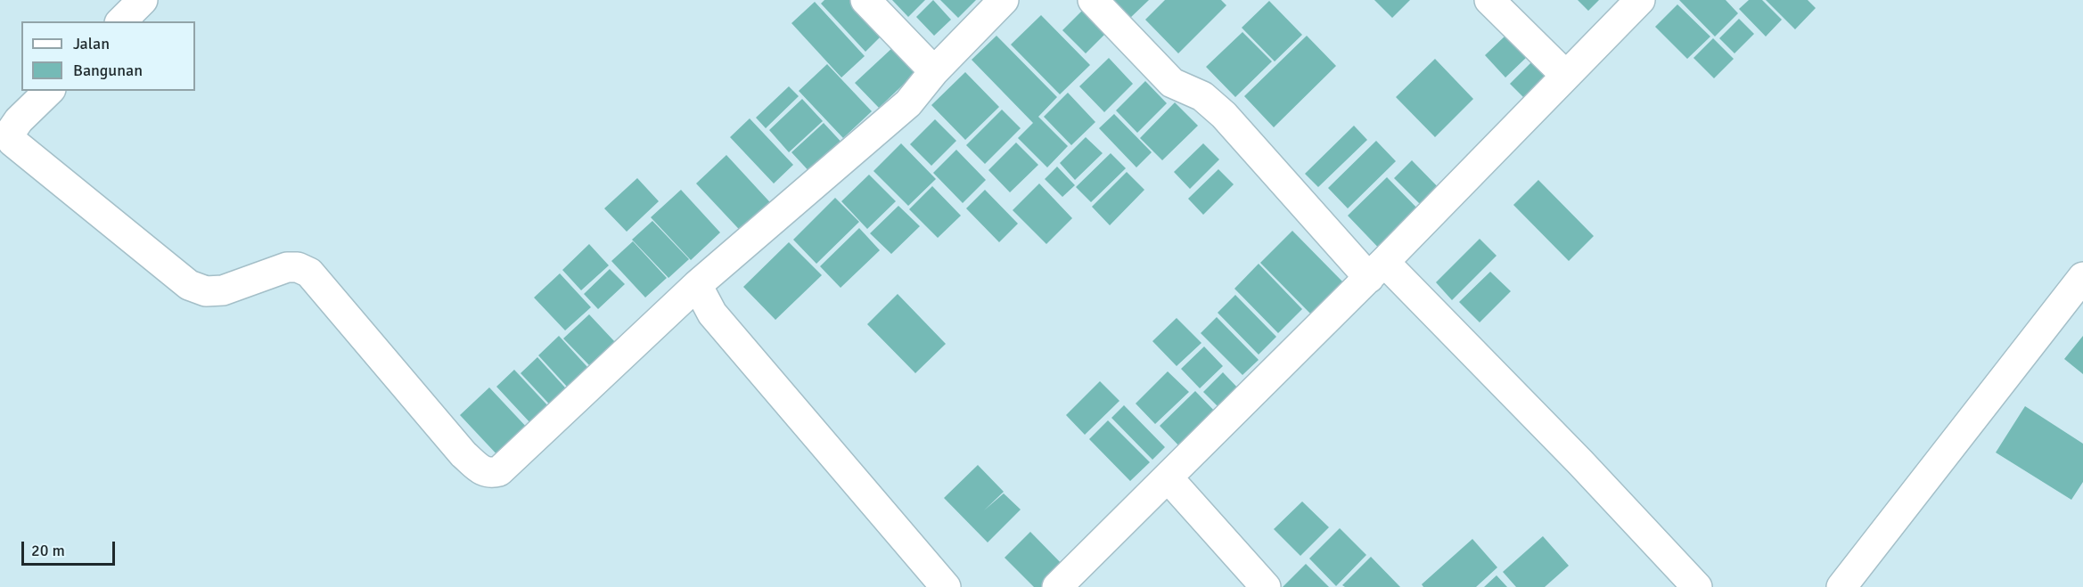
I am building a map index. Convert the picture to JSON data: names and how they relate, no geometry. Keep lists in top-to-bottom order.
{
  "legend": ["Jalan", "Bangunan"],
  "scale_bar": "20 m"
}
